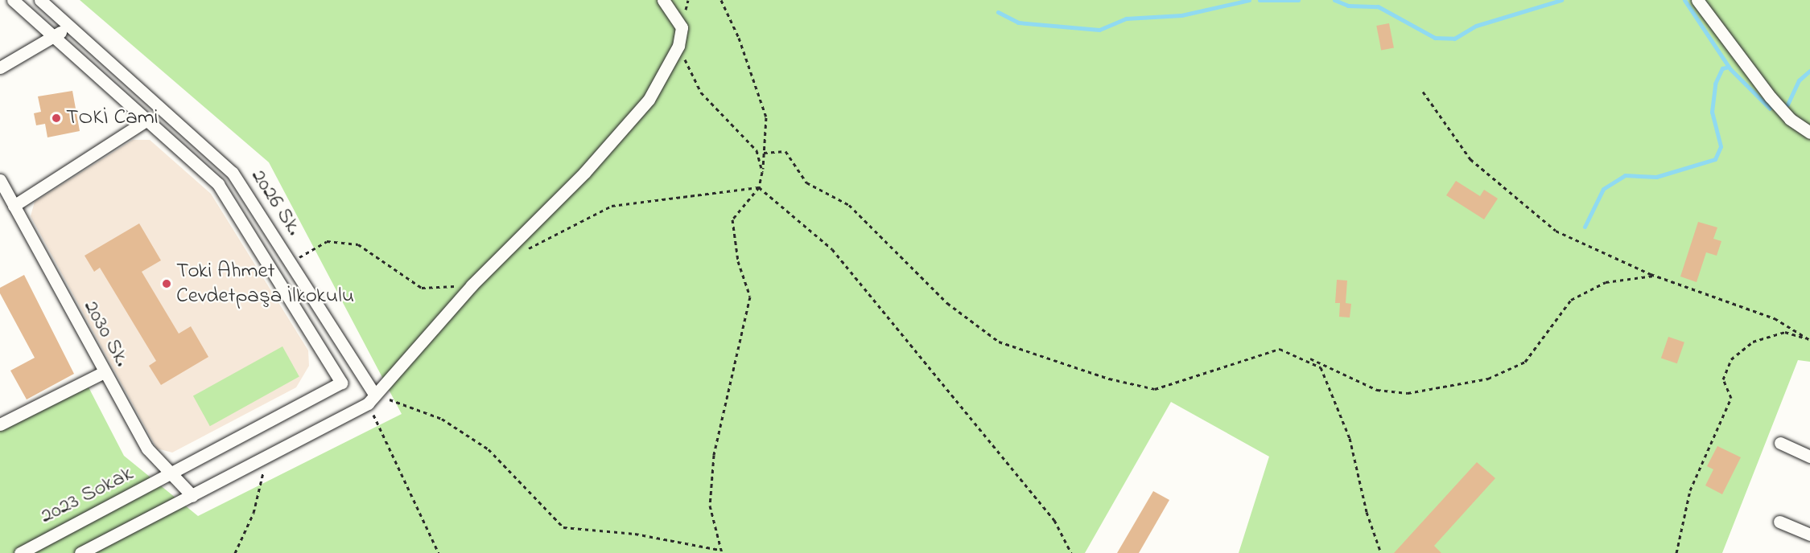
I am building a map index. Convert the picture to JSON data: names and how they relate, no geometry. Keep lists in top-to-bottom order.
{
  "streets": {
    "street": ["2026 Sk.", "2030 Sk.", "2023 Sokak"]
  },
  "crossings": [
    ["2026 Sk.", "2030 Sk."],
    ["2026 Sk.", "2023 Sokak"],
    ["2030 Sk.", "2023 Sokak"]
  ],
  "places": ["TOKİ Cami", "Toki Ahmet Cevdetpaşa İlkokulu"]
}
